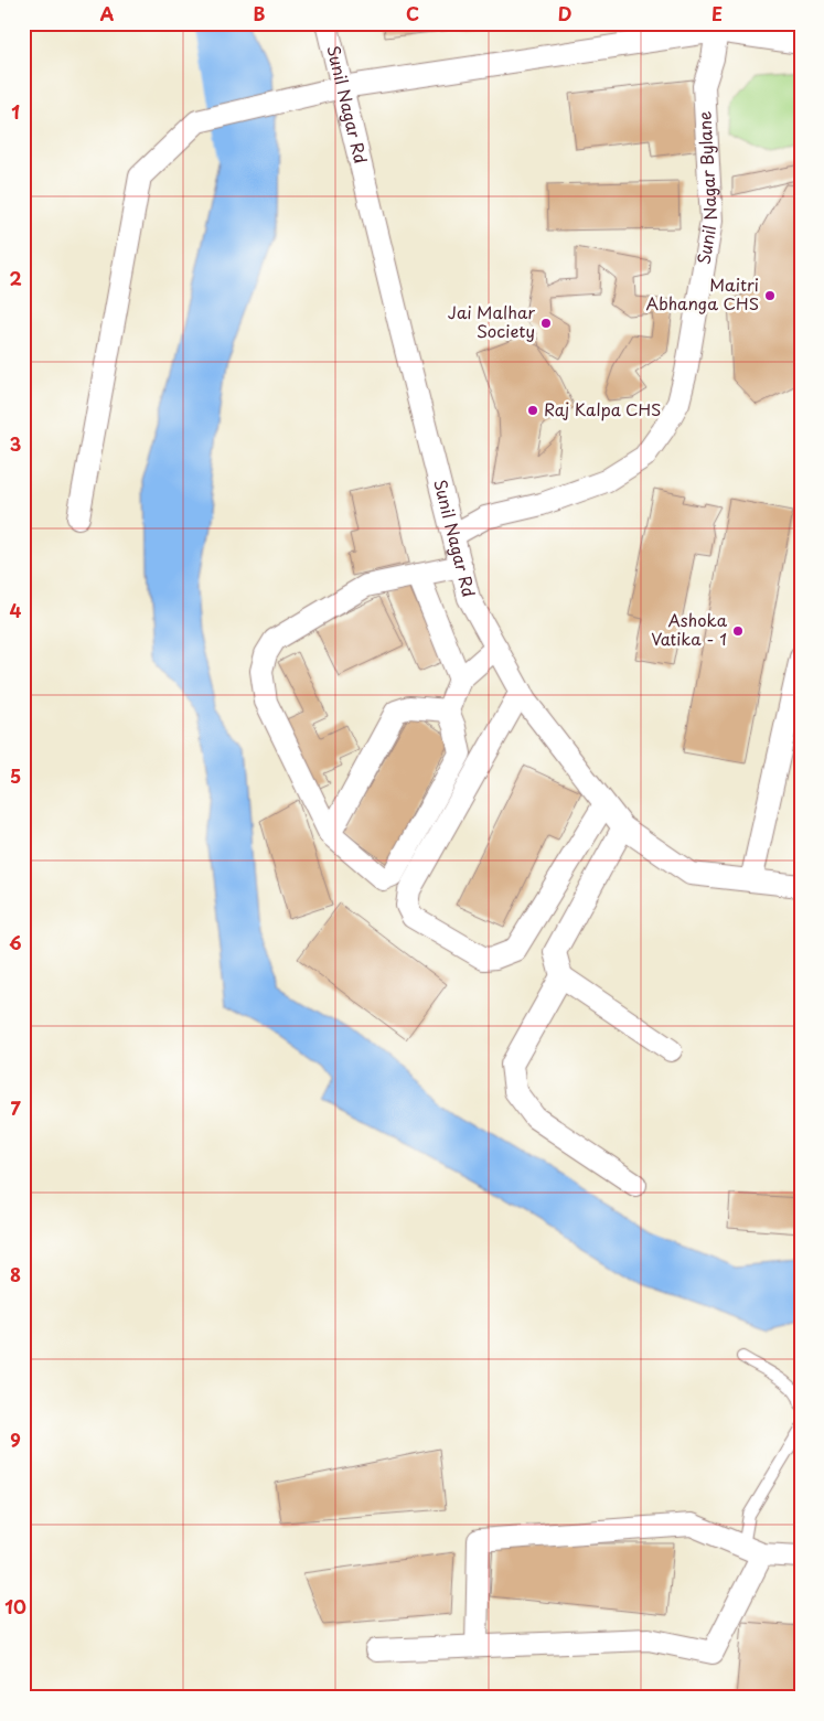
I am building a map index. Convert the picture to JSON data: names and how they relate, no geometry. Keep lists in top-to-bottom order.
{
  "streets": {
    "street": ["Sunil Nagar Rd", "Sunil Nagar Bylane"]
  },
  "crossings": [
    ["Sunil Nagar Rd", "Sunil Nagar Bylane"]
  ],
  "places": [
    "Maitri Abhanga CHS",
    "Jai Malhar Society",
    "Raj Kalpa CHS",
    "Ashoka Vatika - 1"
  ],
  "grid": {
    "columns": [
      "A",
      "B",
      "C",
      "D",
      "E"
    ],
    "rows": [
      "1",
      "2",
      "3",
      "4",
      "5",
      "6",
      "7",
      "8",
      "9",
      "10"
    ]
  }
}
